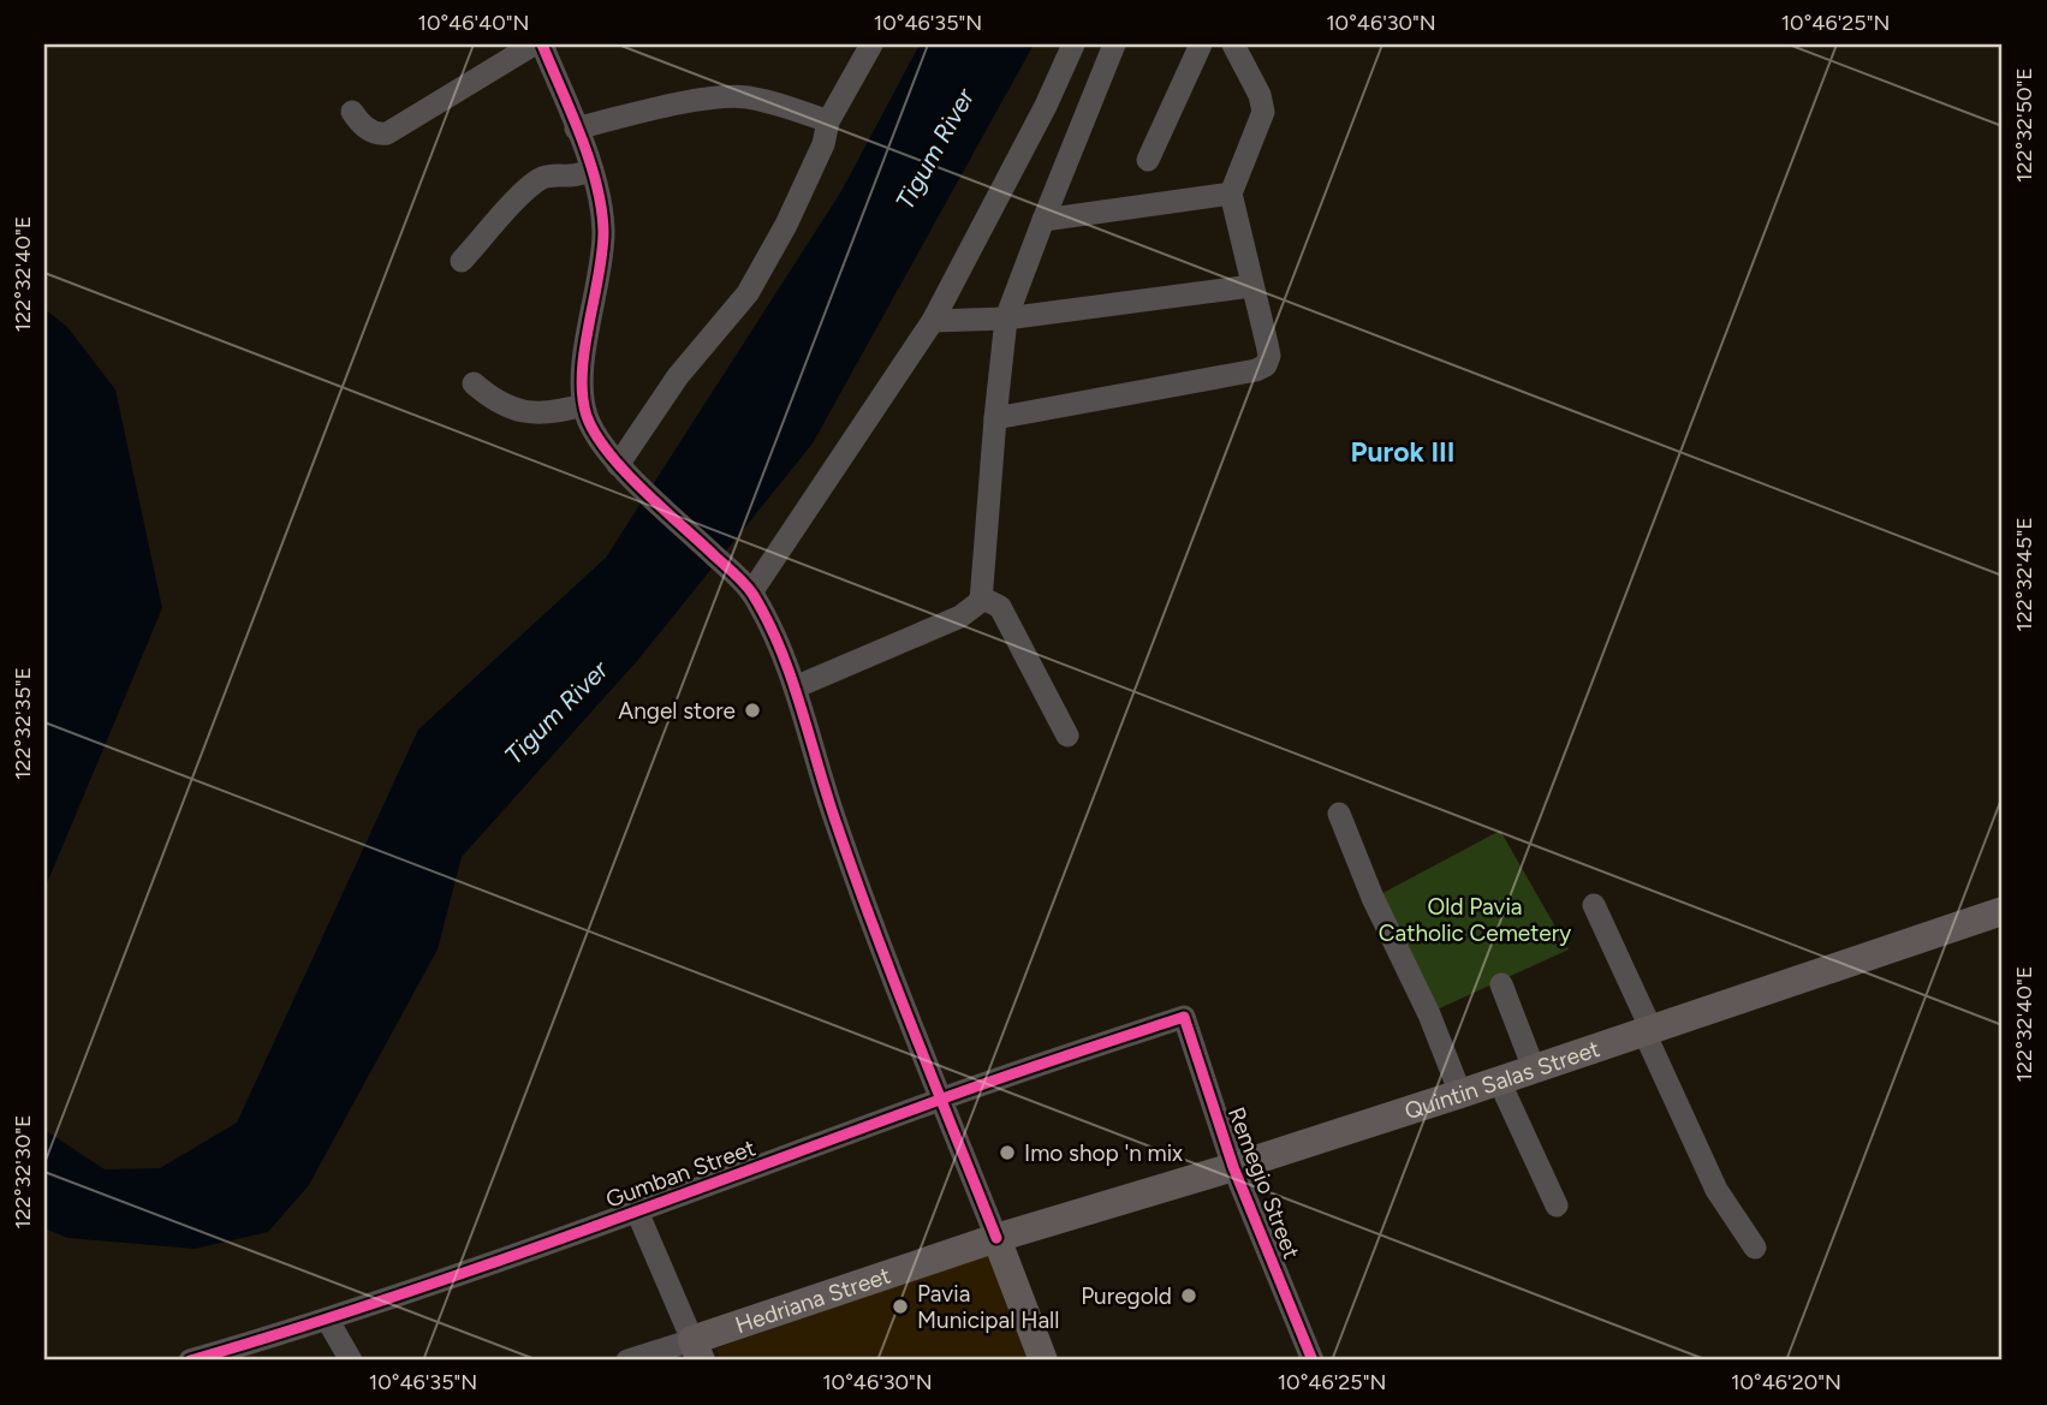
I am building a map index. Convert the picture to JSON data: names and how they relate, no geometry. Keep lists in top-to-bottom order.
{
  "streets": {
    "main road": ["Quintin Salas Street", "Hedriana Street"],
    "street": ["Gumban Street", "Remegio Street"]
  },
  "crossings": [
    ["Quintin Salas Street", "Remegio Street"],
    ["Quintin Salas Street", "Hedriana Street"],
    ["Gumban Street", "Remegio Street"]
  ],
  "districts": ["Purok III"],
  "water": ["Tigum River"],
  "parks": ["Old Pavia Catholic Cemetery"],
  "places": [
    "Angel store",
    "Imo shop 'n mix",
    "Puregold",
    "Pavia Municipal Hall"
  ],
  "coordinates": [
    "10°46'40\"N",
    "10°46'35\"N",
    "10°46'30\"N",
    "10°46'25\"N",
    "122°32'50\"E",
    "122°32'40\"E",
    "122°32'45\"E",
    "122°32'35\"E",
    "122°32'30\"E",
    "10°46'20\"N"
  ]
}
